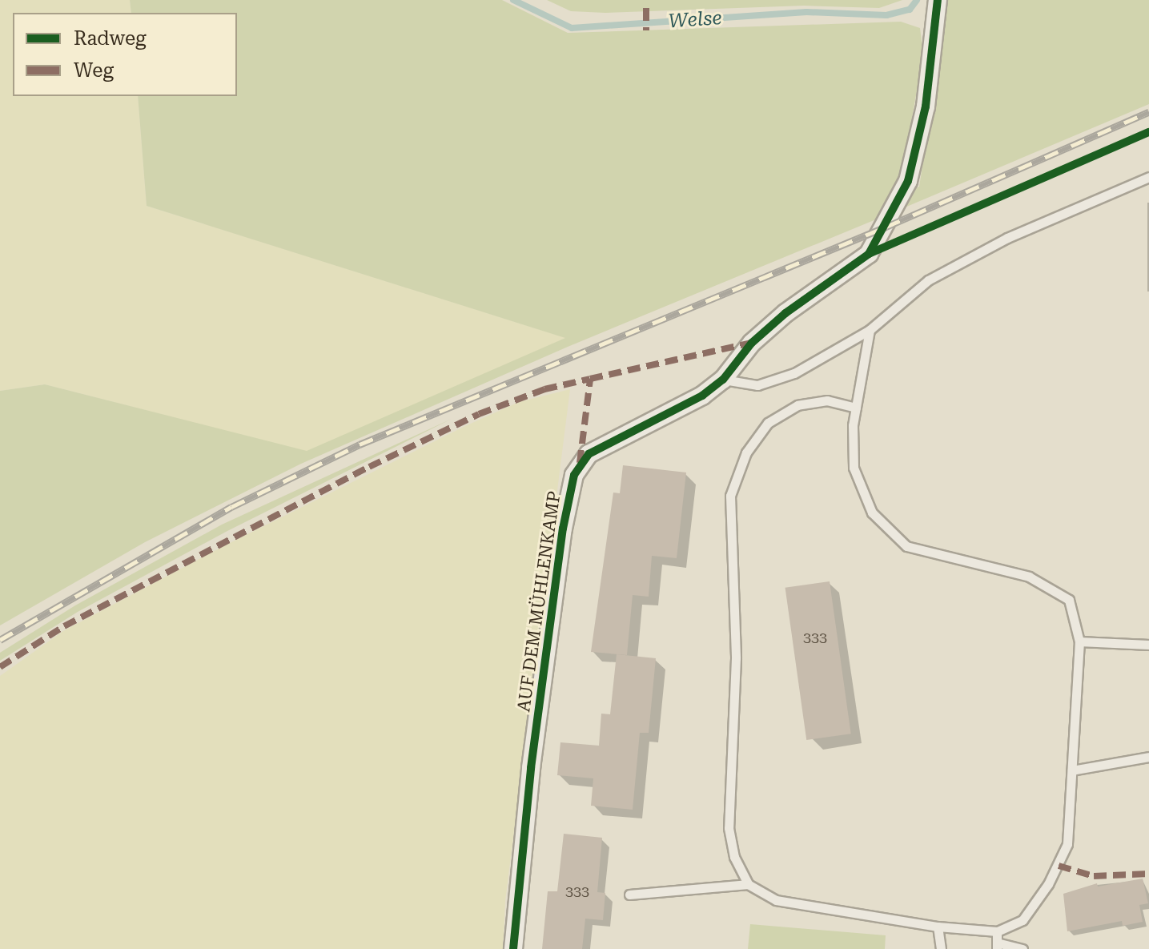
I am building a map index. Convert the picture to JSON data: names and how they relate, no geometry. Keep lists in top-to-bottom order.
{
  "streets": {
    "street": ["AUF DEM MÜHLENKAMP"]
  },
  "water": ["Welse"],
  "house_numbers": ["333", "333"],
  "legend": ["Radweg", "Weg"]
}
